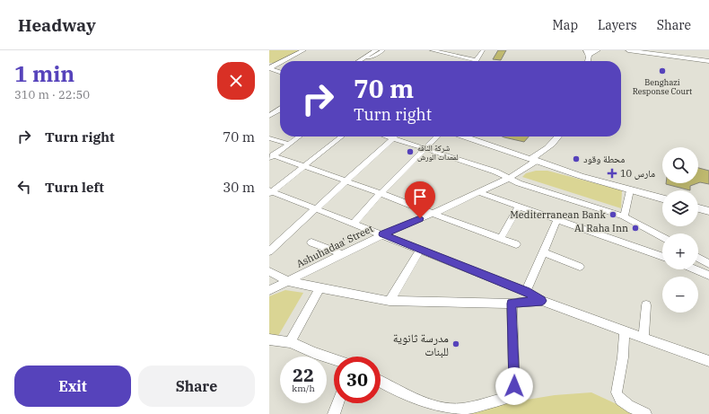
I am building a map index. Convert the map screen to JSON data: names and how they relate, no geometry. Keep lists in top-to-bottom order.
{
  "streets": {
    "street": ["Ashuhadaa' Street"]
  },
  "places": {
    "other": [
      "Benghazi Response Court",
      "شركة الناقه لمعدات الورش",
      "محطة وقود",
      "Mediterranean Bank",
      "Al Raha Inn",
      "مدرسة ثانوية للبنات"
    ],
    "health": ["10 مارس"]
  },
  "page": {
    "header": "Headway",
    "nav": ["Map", "Layers", "Share"],
    "heading": ["1 min", "310 m · 22:50"],
    "turn": ["70 m", "Turn right"],
    "list": [
      {
        "name": "Turn right",
        "value": "70 m"
      },
      {
        "name": "Turn left",
        "value": "30 m"
      }
    ],
    "map_buttons": ["+", "−"],
    "speed": "22 km/h",
    "limit": "30",
    "buttons": ["Exit", "Share"]
  }
}
